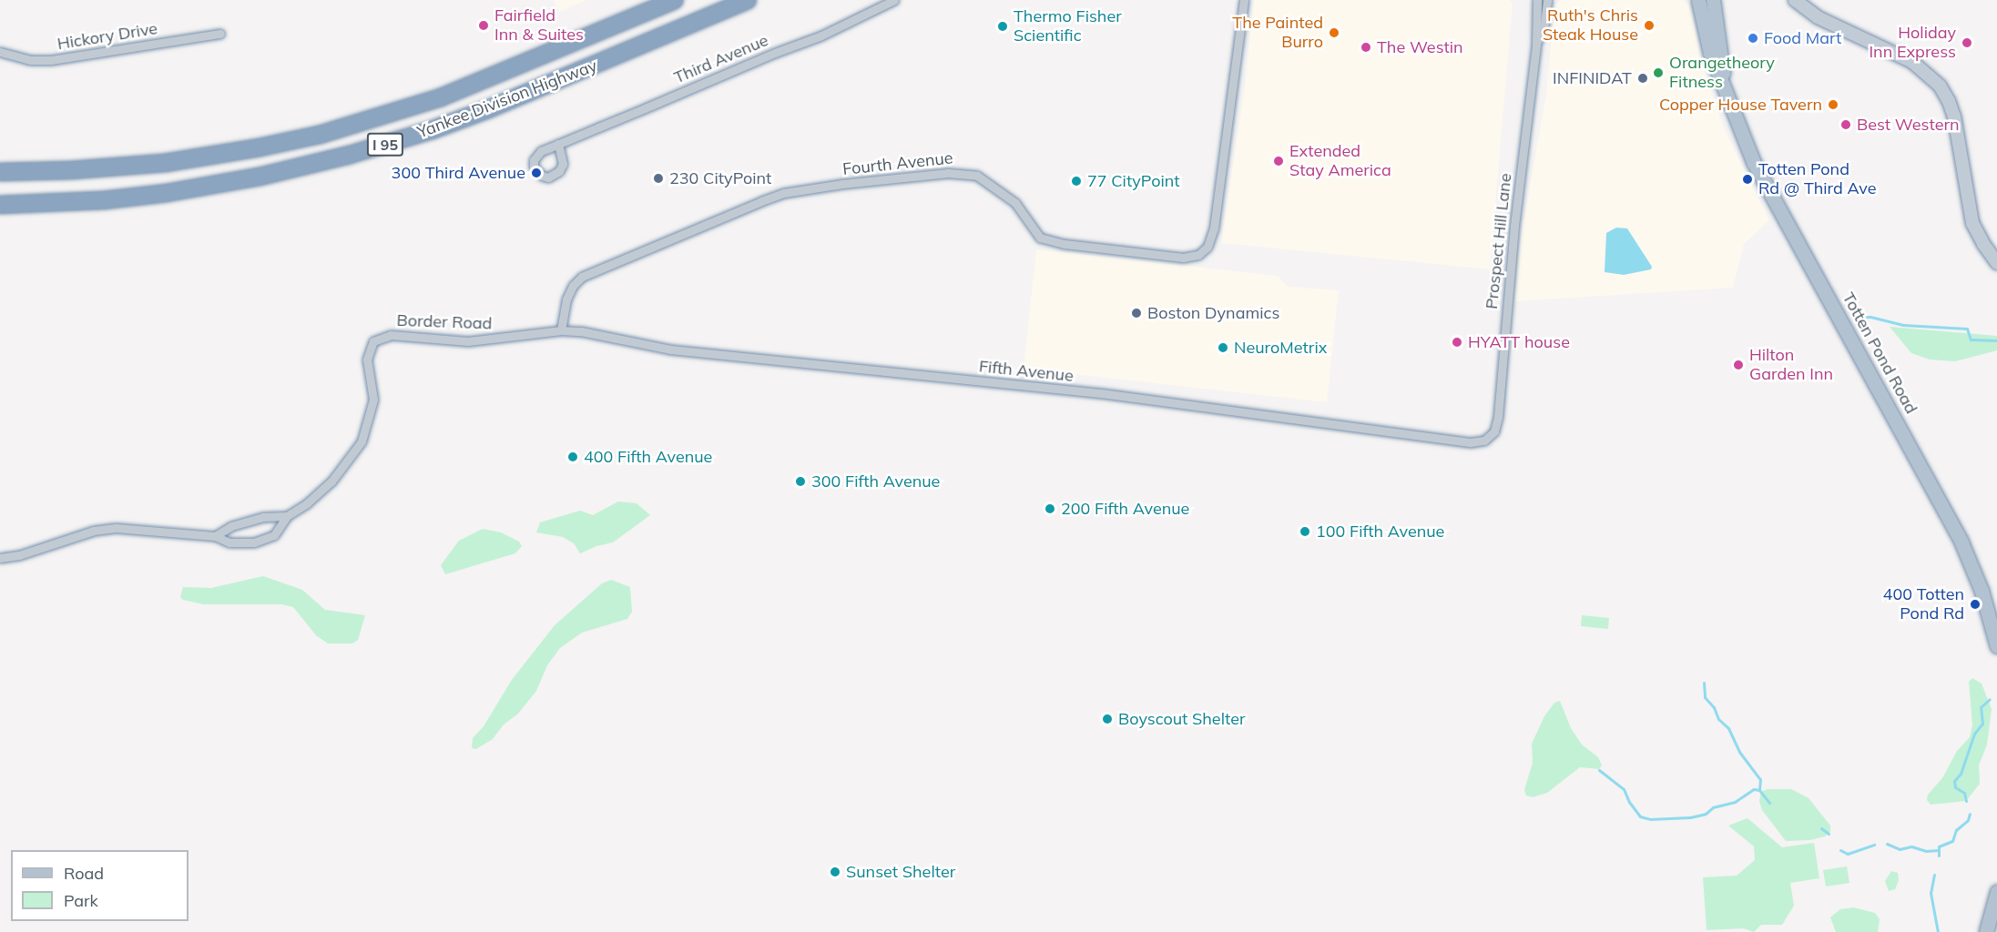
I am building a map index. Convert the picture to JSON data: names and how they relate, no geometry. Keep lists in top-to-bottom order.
{
  "streets": {
    "highway": ["Yankee Division Highway", "I 95"],
    "main road": ["Totten Pond Road"],
    "street": [
      "Hickory Drive",
      "Third Avenue",
      "Fourth Avenue",
      "Prospect Hill Lane",
      "Border Road",
      "Fifth Avenue"
    ]
  },
  "crossings": [
    ["Fourth Avenue", "Border Road"],
    ["Fourth Avenue", "Fifth Avenue"],
    ["Prospect Hill Lane", "Fifth Avenue"],
    ["Border Road", "Fifth Avenue"]
  ],
  "places": [
    "Fairfield Inn & Suites",
    "Ruth's Chris Steak House",
    "Thermo Fisher Scientific",
    "The Painted Burro",
    "Food Mart",
    "Holiday Inn Express",
    "The Westin",
    "Orangetheory Fitness",
    "INFINIDAT",
    "Copper House Tavern",
    "Best Western",
    "Extended Stay America",
    "300 Third Avenue",
    "230 CityPoint",
    "Totten Pond Rd @ Third Ave",
    "77 CityPoint",
    "Boston Dynamics",
    "HYATT house",
    "NeuroMetrix",
    "Hilton Garden Inn",
    "400 Fifth Avenue",
    "300 Fifth Avenue",
    "200 Fifth Avenue",
    "100 Fifth Avenue",
    "400 Totten Pond Rd",
    "Boyscout Shelter",
    "Sunset Shelter"
  ],
  "legend": ["Road", "Park"]
}
